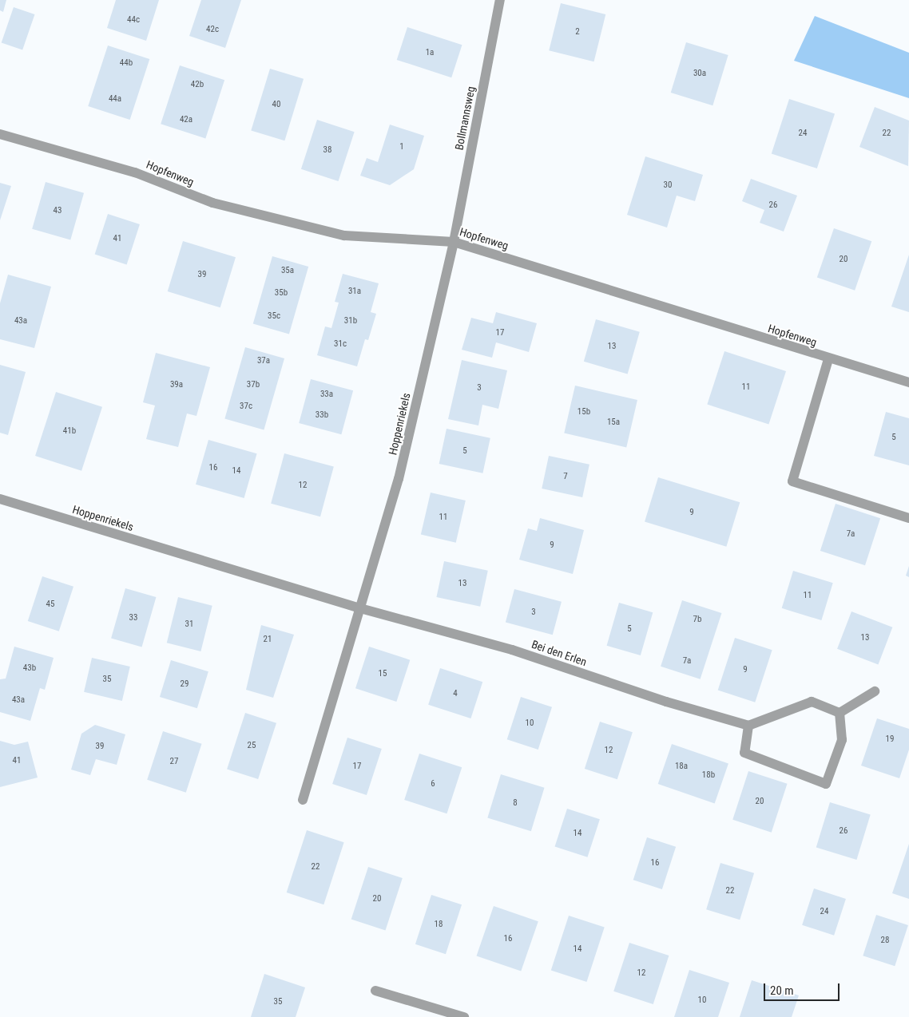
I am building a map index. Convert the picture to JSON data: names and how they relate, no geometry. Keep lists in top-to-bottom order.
{
  "streets": {
    "street": [
      "Bollmannsweg",
      "Hopfenweg",
      "Hoppenriekels",
      "Bei den Erlen"
    ]
  },
  "crossings": [
    ["Bollmannsweg", "Hopfenweg"],
    ["Bollmannsweg", "Hoppenriekels"],
    ["Hopfenweg", "Hoppenriekels"],
    ["Hoppenriekels", "Bei den Erlen"]
  ],
  "house_numbers": [
    "44c",
    "42c",
    "2",
    "1a",
    "44b",
    "30a",
    "42b",
    "44a",
    "40",
    "42a",
    "24",
    "22",
    "1",
    "38",
    "30",
    "26",
    "43",
    "41",
    "20",
    "35a",
    "39",
    "31a",
    "35b",
    "35c",
    "43a",
    "31b",
    "17",
    "31c",
    "13",
    "37a",
    "39a",
    "37b",
    "11",
    "3",
    "33a",
    "37c",
    "15b",
    "33b",
    "15a",
    "41b",
    "5",
    "5",
    "16",
    "14",
    "7",
    "12",
    "9",
    "11",
    "7a",
    "9",
    "13",
    "11",
    "45",
    "3",
    "33",
    "7b",
    "31",
    "5",
    "13",
    "21",
    "7a",
    "43b",
    "9",
    "15",
    "35",
    "29",
    "4",
    "43a",
    "10",
    "19",
    "25",
    "39",
    "12",
    "41",
    "27",
    "17",
    "18a",
    "18b",
    "6",
    "20",
    "8",
    "26",
    "14",
    "16",
    "22",
    "22",
    "20",
    "24",
    "18",
    "16",
    "28",
    "14",
    "12",
    "10",
    "35"
  ],
  "scale_bar": "20 m"
}
